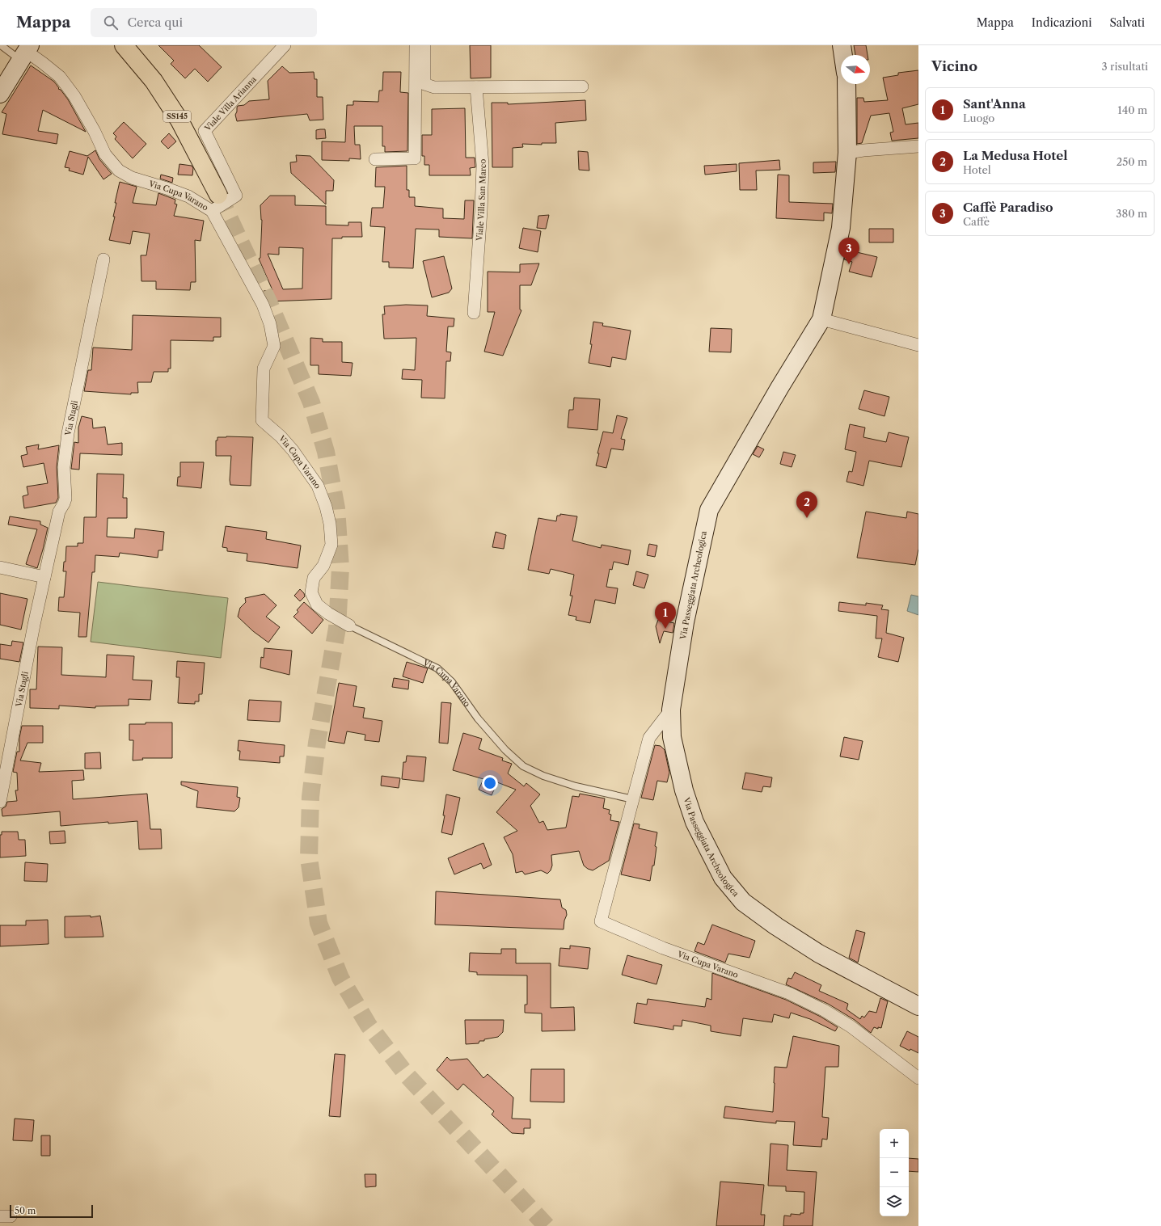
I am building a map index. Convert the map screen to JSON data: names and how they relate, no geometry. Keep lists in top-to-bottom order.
{
  "streets": {
    "highway": ["SS145"],
    "street": [
      "Viale Villa Arianna",
      "Via Cupa Varano",
      "Viale Villa San Marco",
      "Via Stagli",
      "Via Passeggiata Archeologica"
    ]
  },
  "crossings": [
    ["Viale Villa Arianna", "Via Cupa Varano"],
    ["Via Cupa Varano", "Via Passeggiata Archeologica"]
  ],
  "scale_bar": "50 m",
  "north": "right",
  "page": {
    "header": "Mappa",
    "search": "Cerca qui",
    "nav": ["Mappa", "Indicazioni", "Salvati"],
    "heading": ["Vicino", "3 risultati"],
    "list": [
      {
        "mark": "1",
        "name": "Sant'Anna",
        "note": "Luogo",
        "value": "140 m"
      },
      {
        "mark": "2",
        "name": "La Medusa Hotel",
        "note": "Hotel",
        "value": "250 m"
      },
      {
        "mark": "3",
        "name": "Caffè Paradiso",
        "note": "Caffè",
        "value": "380 m"
      }
    ],
    "pins": ["3", "2", "1"],
    "map_buttons": ["+", "−"],
    "scale": "50 m"
  }
}
